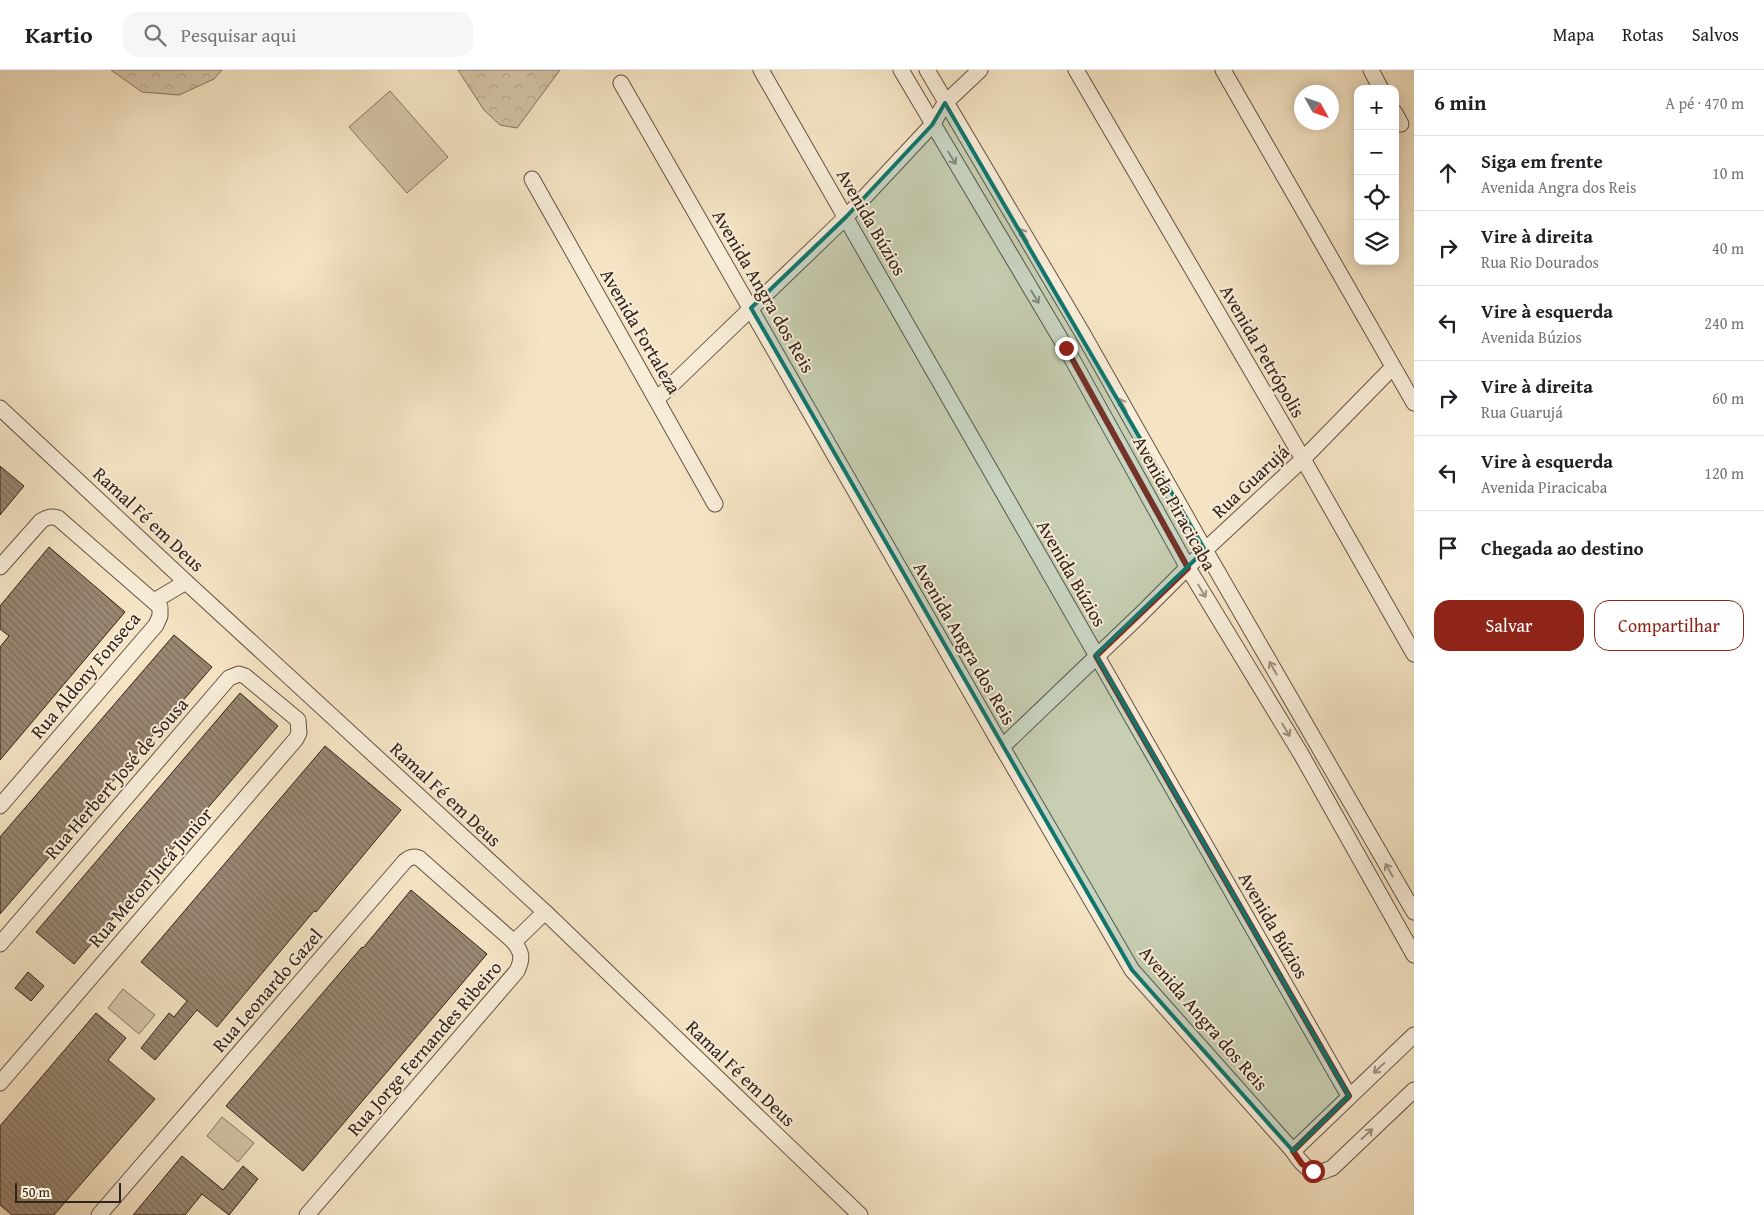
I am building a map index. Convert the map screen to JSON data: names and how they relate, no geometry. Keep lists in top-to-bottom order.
{
  "streets": {
    "street": [
      "Avenida Búzios",
      "Avenida Angra dos Reis",
      "Avenida Fortaleza",
      "Avenida Petrópolis",
      "Rua Guarujá",
      "Avenida Piracicaba",
      "Ramal Fé em Deus",
      "Rua Aldony Fonseca",
      "Rua Herbert José de Sousa",
      "Rua Meton Jucá Junior",
      "Rua Leonardo Gazel",
      "Rua Jorge Fernandes Ribeiro"
    ]
  },
  "crossings": [
    ["Avenida Búzios", "Rua Guarujá"],
    ["Avenida Angra dos Reis", "Rua Guarujá"],
    ["Avenida Petrópolis", "Rua Guarujá"],
    ["Rua Guarujá", "Avenida Piracicaba"],
    ["Rua Herbert José de Sousa", "Rua Meton Jucá Junior"],
    ["Rua Leonardo Gazel", "Rua Jorge Fernandes Ribeiro"]
  ],
  "scale_bar": "50 m",
  "north": "bottom right",
  "page": {
    "header": "Kartio",
    "search": "Pesquisar aqui",
    "nav": ["Mapa", "Rotas", "Salvos"],
    "heading": ["6 min", "A pé · 470 m"],
    "map_buttons": ["+", "−"],
    "list": [
      ["Siga em frente", "Avenida Angra dos Reis", "10 m"],
      ["Vire à direita", "Rua Rio Dourados", "40 m"],
      ["Vire à esquerda", "Avenida Búzios", "240 m"],
      ["Vire à direita", "Rua Guarujá", "60 m"],
      ["Vire à esquerda", "Avenida Piracicaba", "120 m"],
      "Chegada ao destino"
    ],
    "buttons": ["Salvar", "Compartilhar"],
    "scale": "50 m"
  }
}
